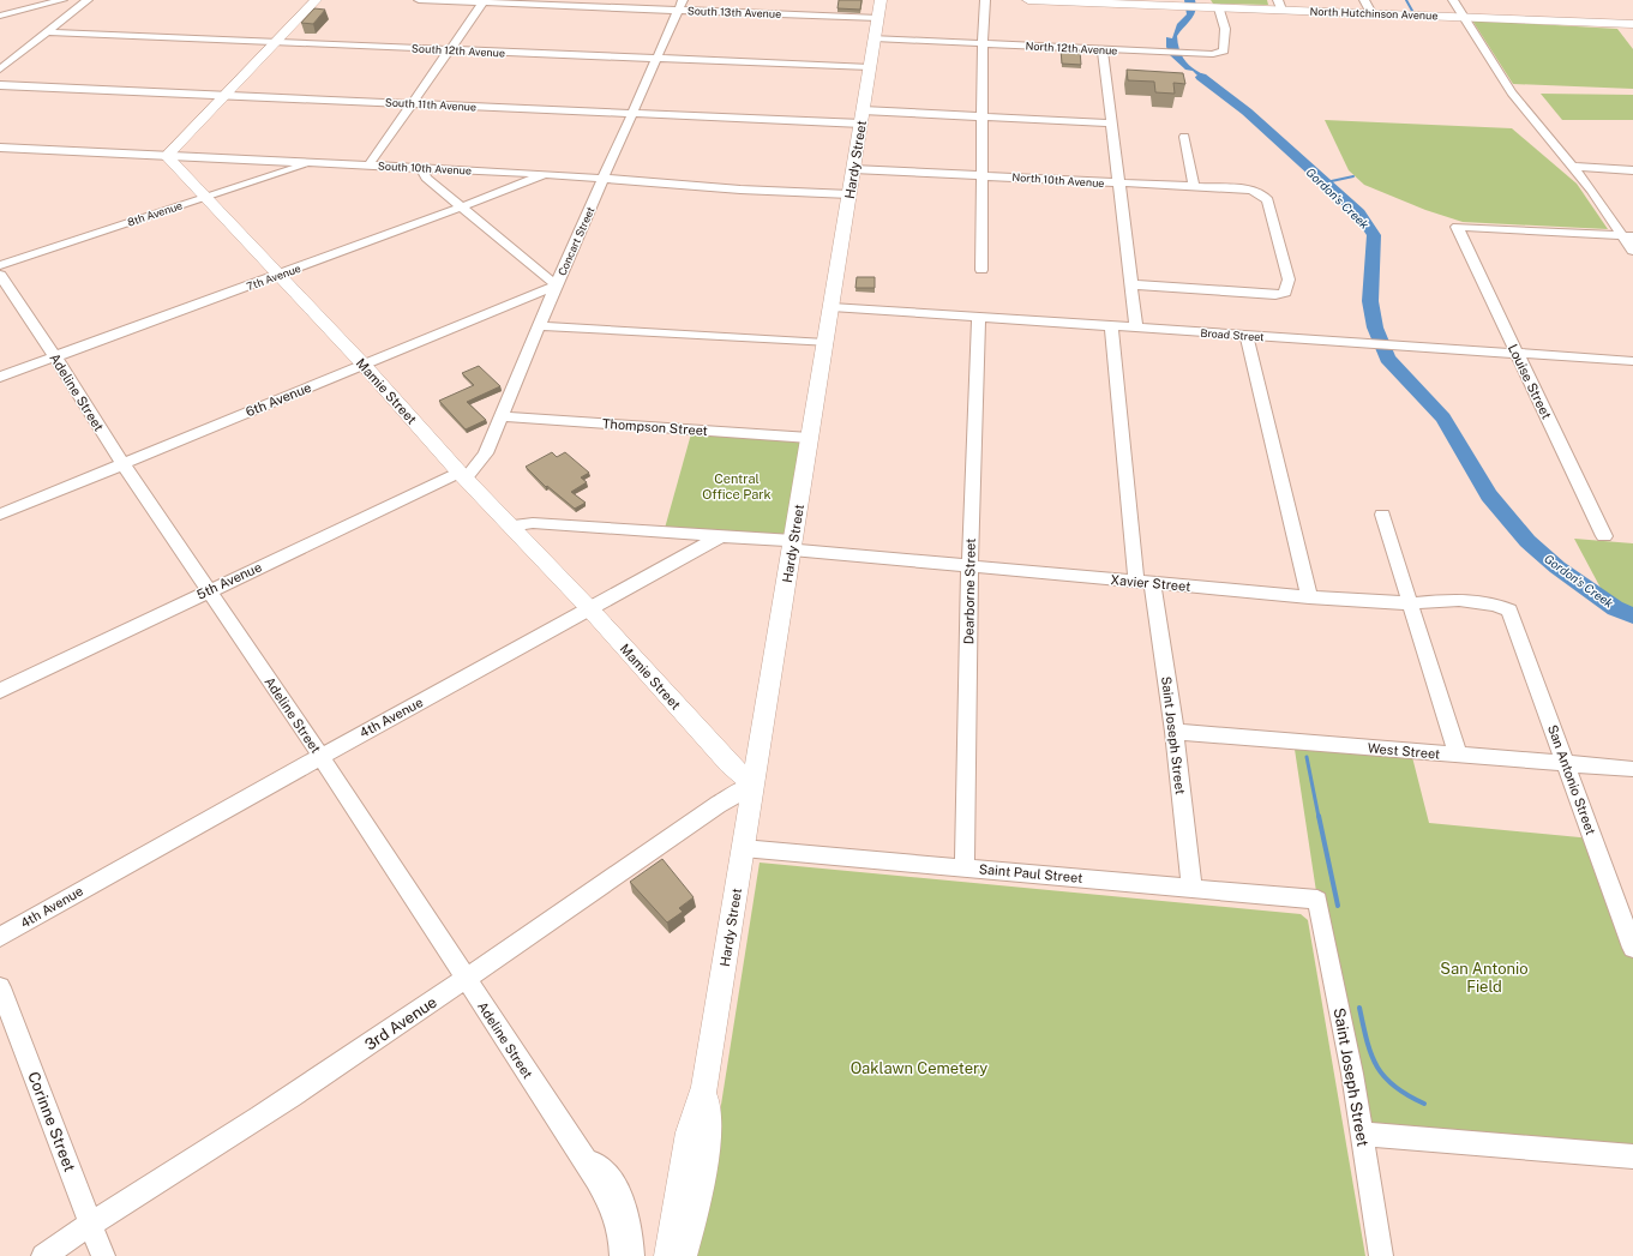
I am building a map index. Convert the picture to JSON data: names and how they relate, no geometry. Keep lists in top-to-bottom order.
{
  "streets": {
    "main road": ["North Hutchinson Avenue", "Hardy Street", "Mamie Street"],
    "street": [
      "South 13th Avenue",
      "North 12th Avenue",
      "South 12th Avenue",
      "South 11th Avenue",
      "South 10th Avenue",
      "North 10th Avenue",
      "8th Avenue",
      "Concart Street",
      "7th Avenue",
      "Broad Street",
      "Louise Street",
      "Adeline Street",
      "6th Avenue",
      "Thompson Street",
      "5th Avenue",
      "Xavier Street",
      "Dearborne Street",
      "4th Avenue",
      "Saint Joseph Street",
      "West Street",
      "San Antonio Street",
      "Saint Paul Street",
      "3rd Avenue",
      "Corinne Street"
    ]
  },
  "crossings": [
    ["South 13th Avenue", "Hardy Street"],
    ["South 13th Avenue", "Concart Street"],
    ["North Hutchinson Avenue", "North 12th Avenue"],
    ["North 12th Avenue", "Hardy Street"],
    ["South 12th Avenue", "Hardy Street"],
    ["South 12th Avenue", "Concart Street"],
    ["South 11th Avenue", "Hardy Street"],
    ["South 11th Avenue", "Concart Street"],
    ["Hardy Street", "South 10th Avenue"],
    ["Hardy Street", "North 10th Avenue"],
    ["Hardy Street", "Broad Street"],
    ["Hardy Street", "Mamie Street"],
    ["Hardy Street", "Thompson Street"],
    ["Hardy Street", "Xavier Street"],
    ["Hardy Street", "Saint Paul Street"],
    ["Hardy Street", "3rd Avenue"],
    ["South 10th Avenue", "8th Avenue"],
    ["South 10th Avenue", "Concart Street"],
    ["South 10th Avenue", "7th Avenue"],
    ["South 10th Avenue", "Mamie Street"],
    ["8th Avenue", "Mamie Street"],
    ["Concart Street", "Mamie Street"],
    ["Concart Street", "6th Avenue"],
    ["Concart Street", "Thompson Street"],
    ["Concart Street", "5th Avenue"],
    ["7th Avenue", "Mamie Street"],
    ["7th Avenue", "Adeline Street"],
    ["Broad Street", "Louise Street"],
    ["Broad Street", "Dearborne Street"],
    ["Broad Street", "Saint Joseph Street"],
    ["Mamie Street", "6th Avenue"],
    ["Mamie Street", "5th Avenue"],
    ["Mamie Street", "4th Avenue"],
    ["Mamie Street", "3rd Avenue"],
    ["Adeline Street", "6th Avenue"],
    ["Adeline Street", "5th Avenue"],
    ["Adeline Street", "4th Avenue"],
    ["Adeline Street", "3rd Avenue"],
    ["Xavier Street", "Dearborne Street"],
    ["Xavier Street", "Saint Joseph Street"],
    ["Xavier Street", "San Antonio Street"],
    ["Dearborne Street", "Saint Paul Street"],
    ["Saint Joseph Street", "West Street"],
    ["Saint Joseph Street", "Saint Paul Street"],
    ["West Street", "San Antonio Street"],
    ["3rd Avenue", "Corinne Street"]
  ],
  "water": ["Gordon's Creek"],
  "parks": ["Central Office Park", "San Antonio Field", "Oaklawn Cemetery"]
}
